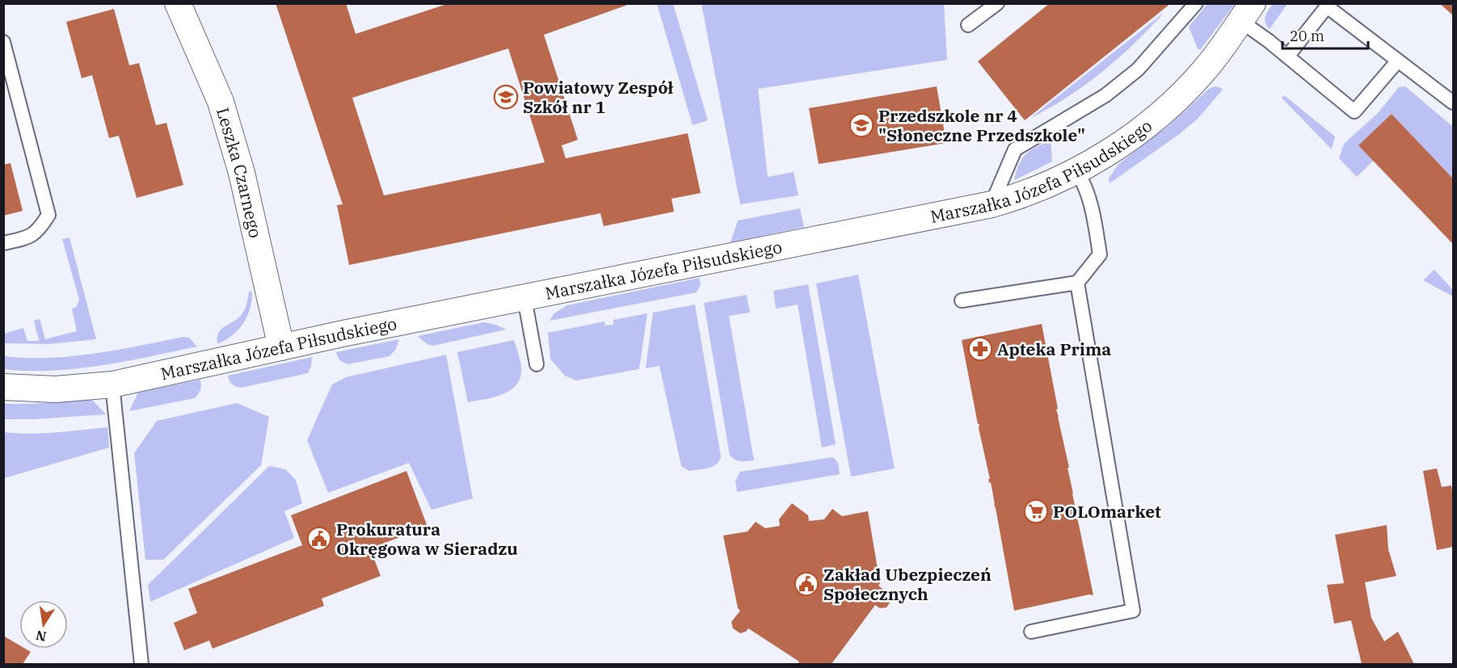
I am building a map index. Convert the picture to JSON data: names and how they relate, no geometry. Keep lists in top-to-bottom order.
{
  "streets": {
    "street": ["Marszałka Józefa Piłsudskiego", "Leszka Czarnego"]
  },
  "crossings": [
    ["Marszałka Józefa Piłsudskiego", "Leszka Czarnego"]
  ],
  "places": {
    "school or university": ["Powiatowy Zespół Szkół nr 1", "Przedszkole nr 4 \"Słoneczne Przedszkole\""],
    "pharmacy": ["Apteka Prima"],
    "supermarket": ["POLOmarket"],
    "public building": ["Prokuratura Okręgowa w Sieradzu", "Zakład Ubezpieczeń Społecznych"]
  },
  "scale_bar": "20 m",
  "north": "bottom"
}
